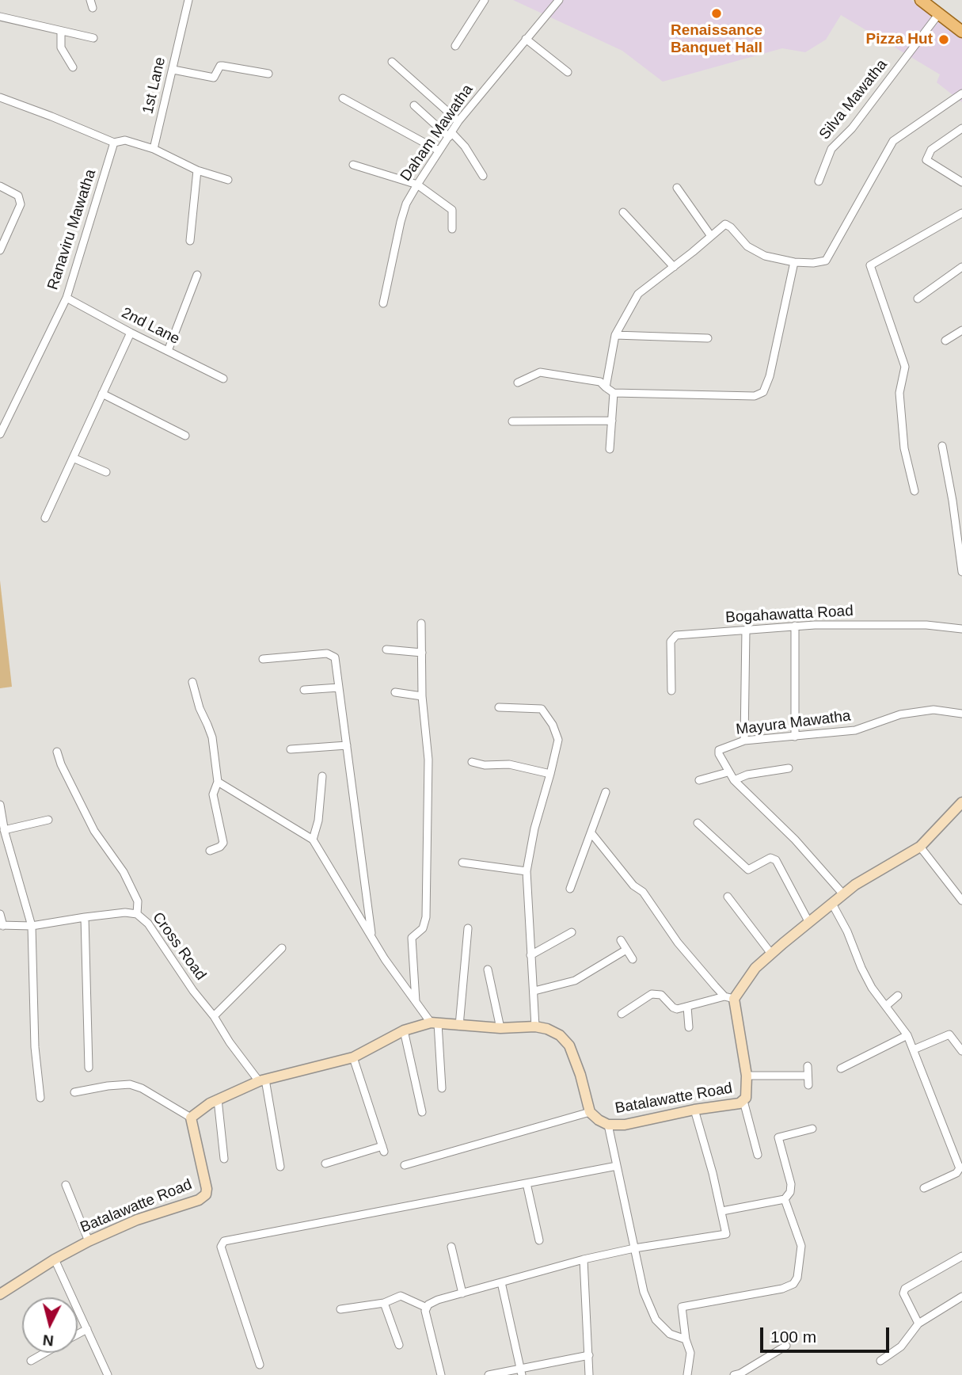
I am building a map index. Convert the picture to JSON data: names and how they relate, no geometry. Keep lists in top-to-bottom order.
{
  "streets": {
    "street": [
      "1st Lane",
      "Silva Mawatha",
      "Daham Mawatha",
      "Ranaviru Mawatha",
      "2nd Lane",
      "Bogahawatta Road",
      "Mayura Mawatha",
      "Cross Road",
      "Batalawatte Road"
    ]
  },
  "crossings": [
    ["Ranaviru Mawatha", "2nd Lane"]
  ],
  "places": ["Renaissance Banquet Hall", "Pizza Hut"],
  "scale_bar": "100 m",
  "north": "bottom"
}
